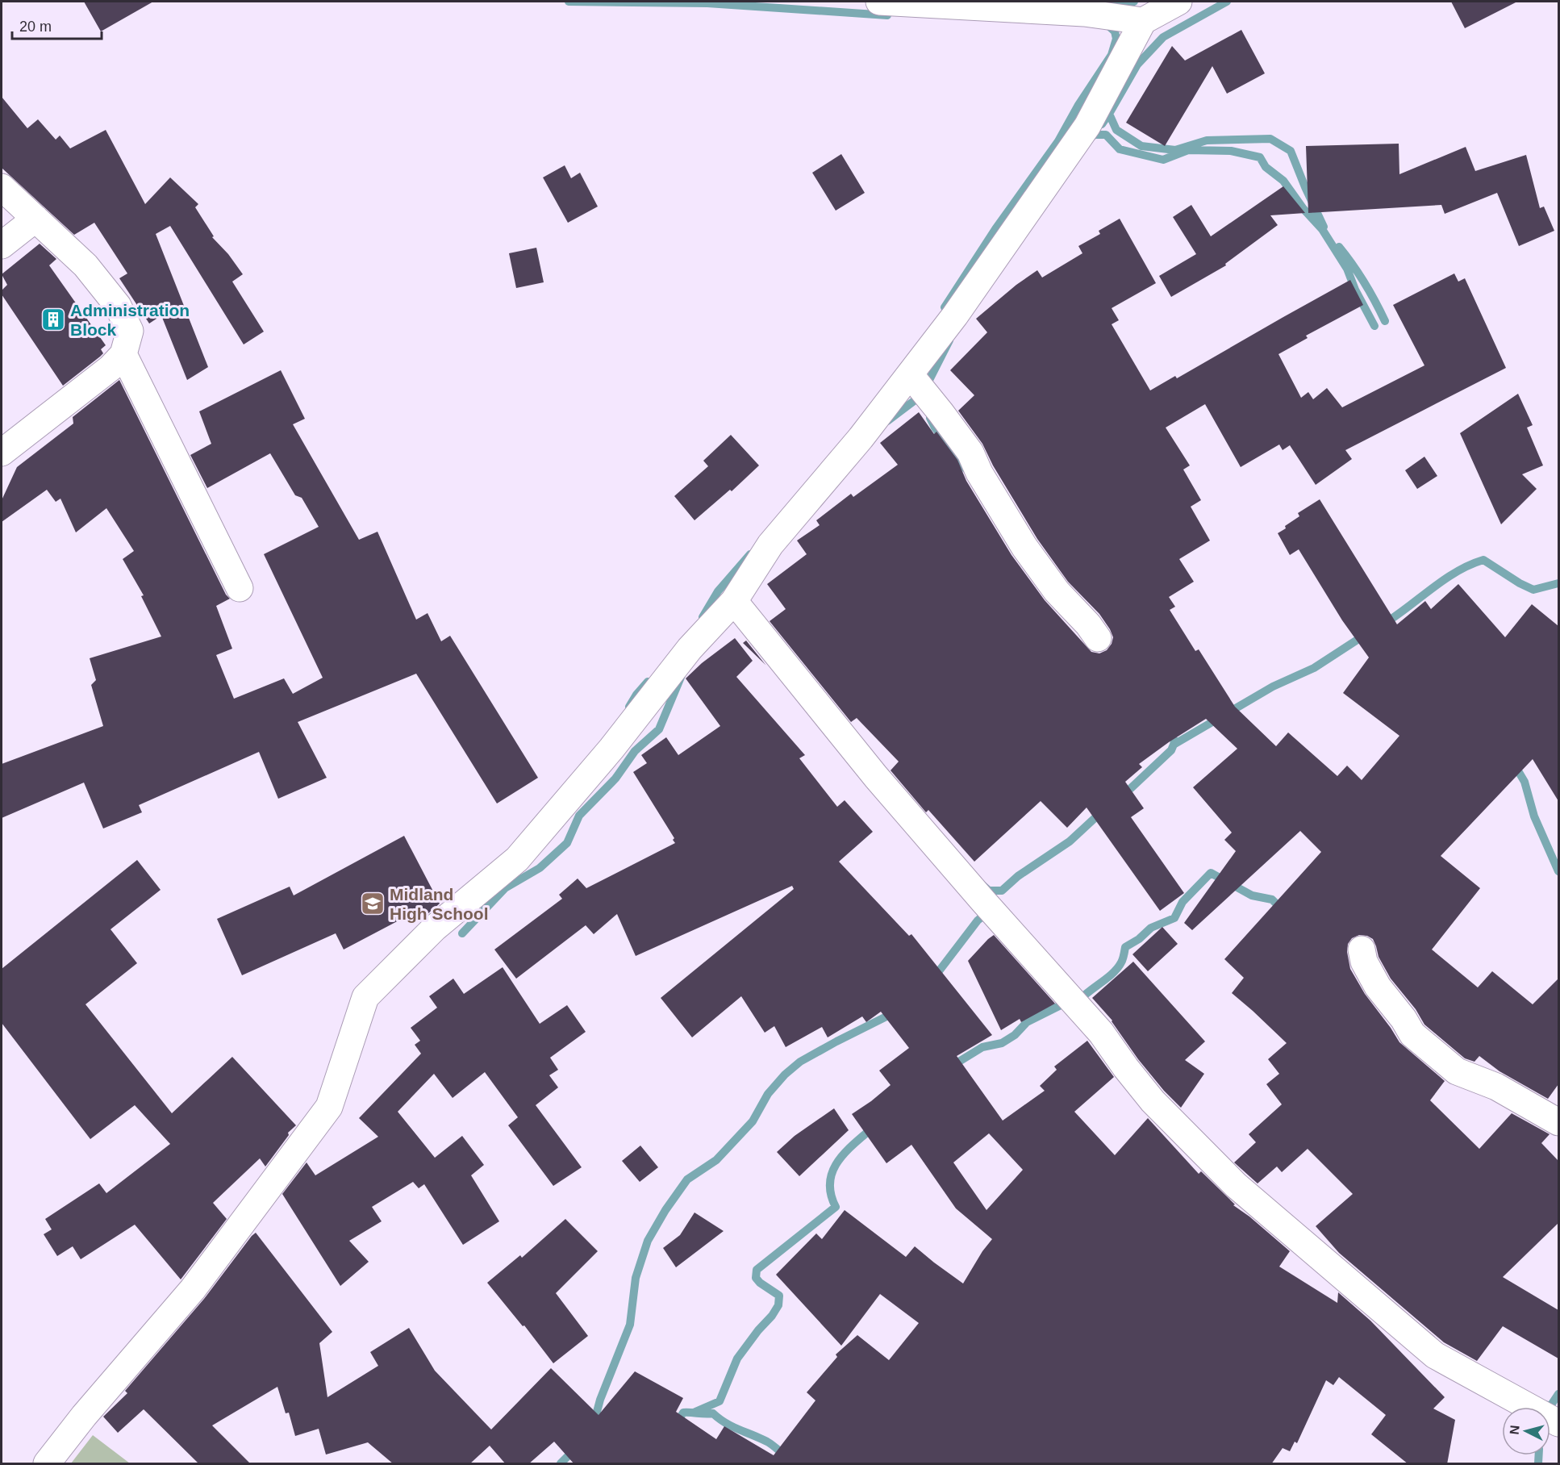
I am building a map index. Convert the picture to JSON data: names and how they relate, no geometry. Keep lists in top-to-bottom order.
{
  "places": {
    "building": ["Administration Block"],
    "school or university": ["Midland High School"]
  },
  "scale_bar": "20 m",
  "north": "left"
}
